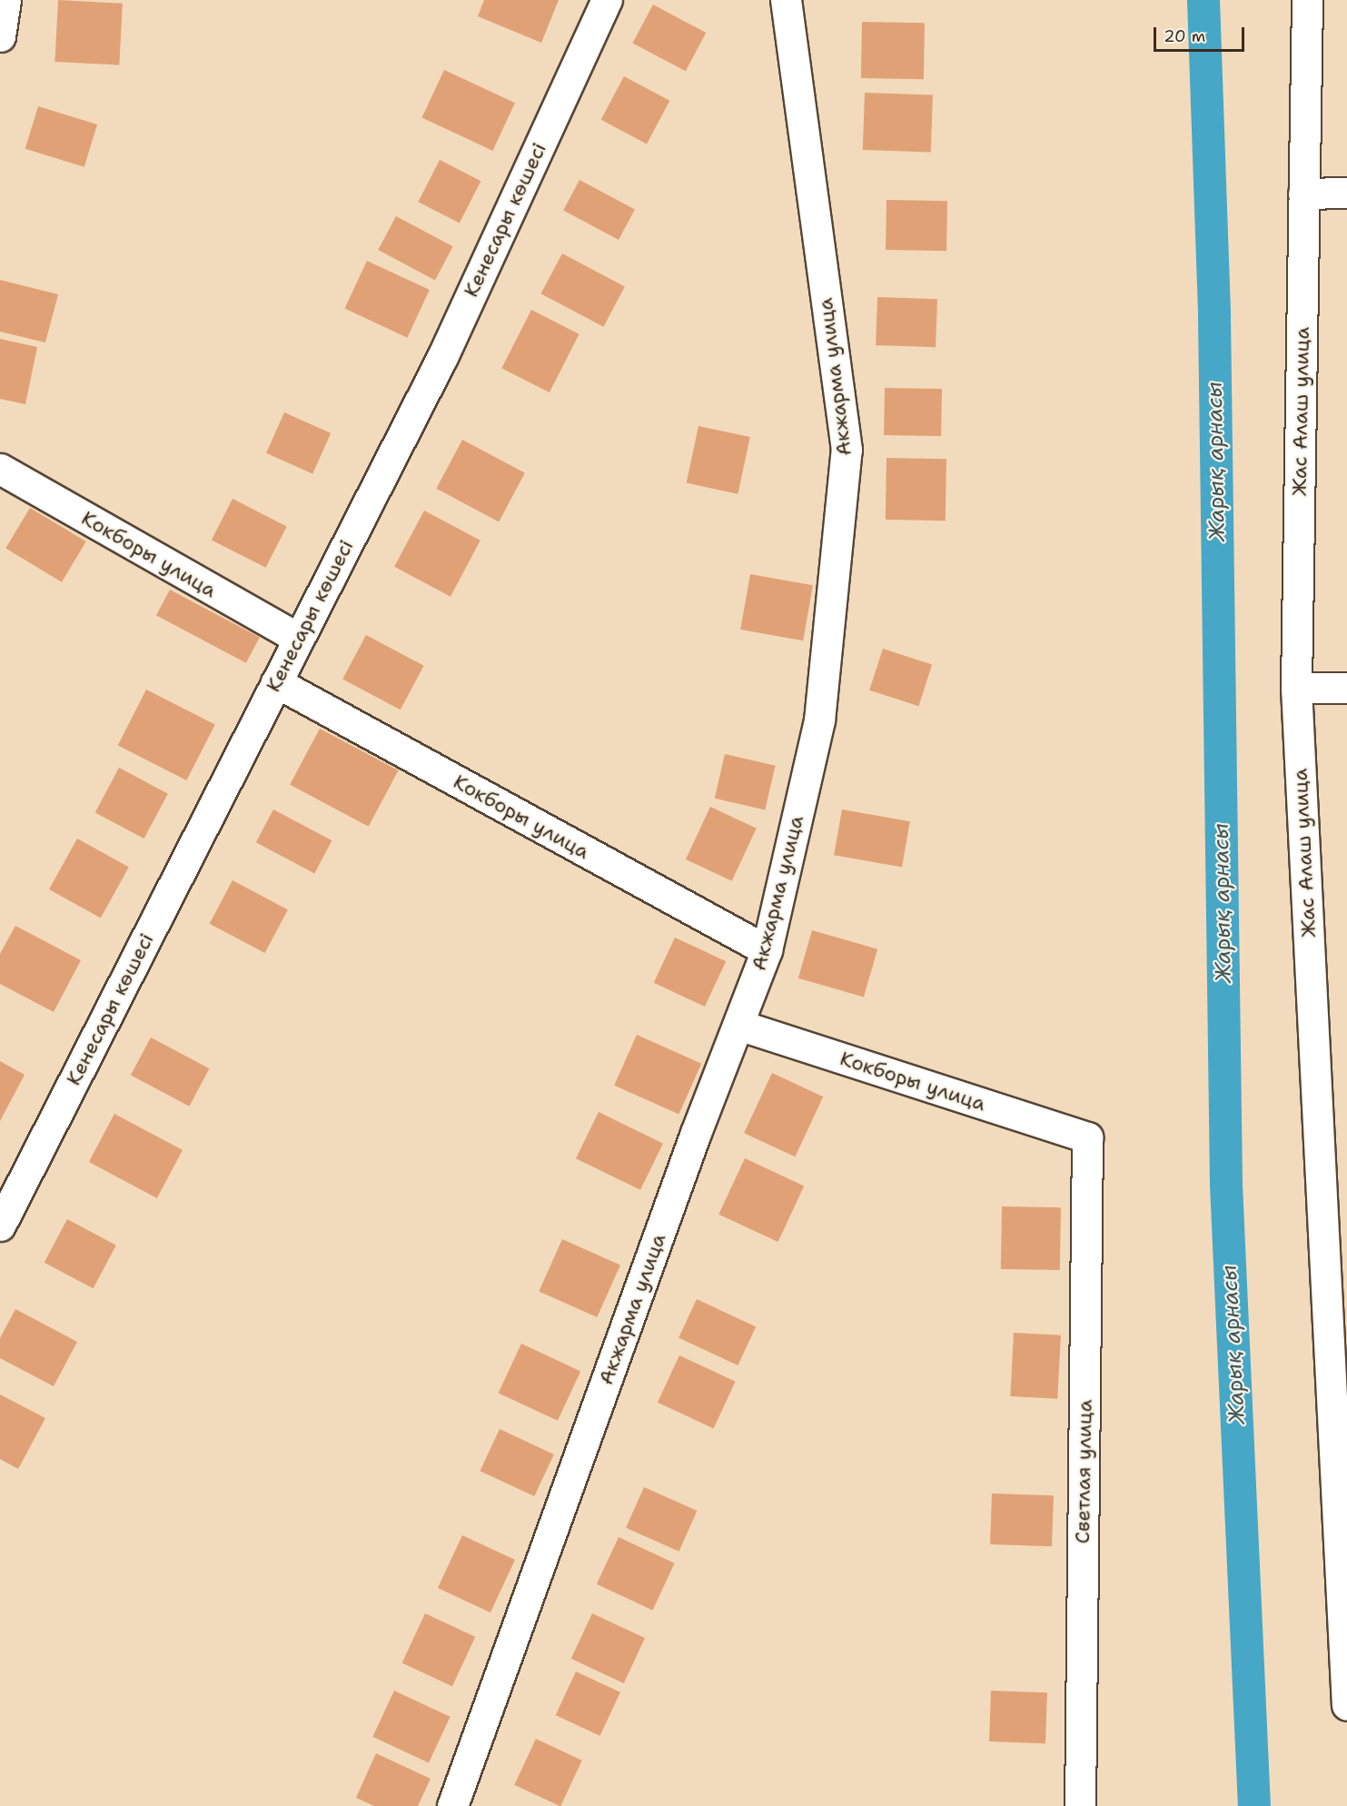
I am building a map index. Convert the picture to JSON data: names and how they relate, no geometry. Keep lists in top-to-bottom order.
{
  "streets": {
    "street": [
      "Кенесары көшесі",
      "Акжарма улица",
      "Жас Алаш улица",
      "Кокборы улица",
      "Светлая улица"
    ]
  },
  "crossings": [
    ["Кенесары көшесі", "Кокборы улица"],
    ["Акжарма улица", "Кокборы улица"],
    ["Кокборы улица", "Светлая улица"]
  ],
  "water": ["Жарық арнасы"],
  "scale_bar": "20 m"
}
